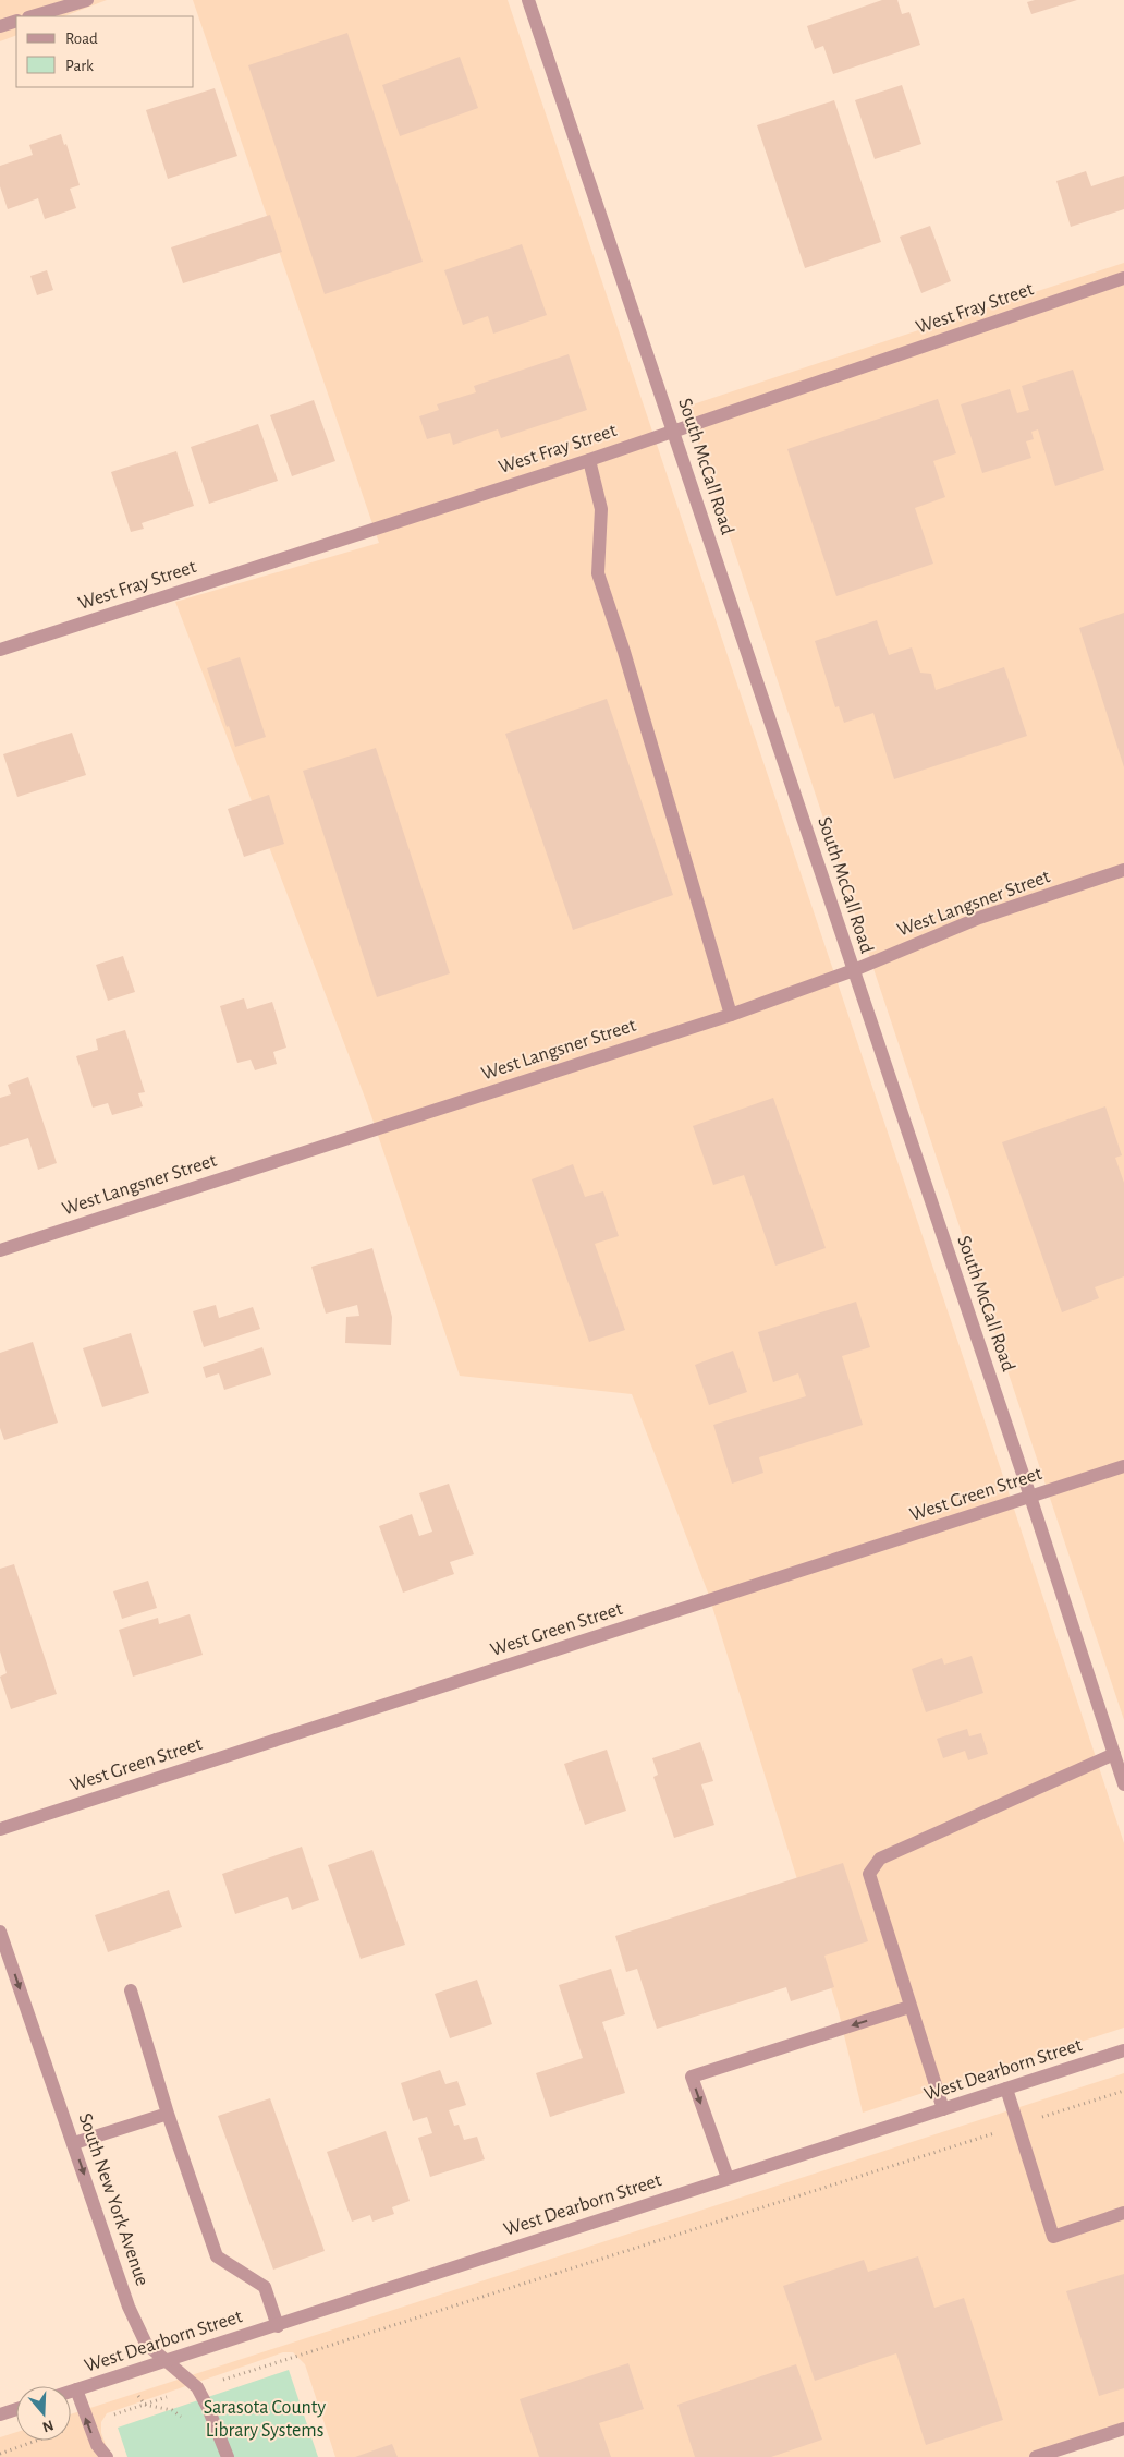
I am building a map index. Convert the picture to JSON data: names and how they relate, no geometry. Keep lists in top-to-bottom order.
{
  "streets": {
    "street": [
      "West Fray Street",
      "South McCall Road",
      "West Langsner Street",
      "West Green Street",
      "West Dearborn Street",
      "South New York Avenue"
    ]
  },
  "crossings": [
    ["West Fray Street", "South McCall Road"],
    ["South McCall Road", "West Langsner Street"],
    ["South McCall Road", "West Green Street"],
    ["West Dearborn Street", "South New York Avenue"]
  ],
  "parks": ["Sarasota County Library Systems"],
  "legend": ["Road", "Park"],
  "north": "bottom"
}
